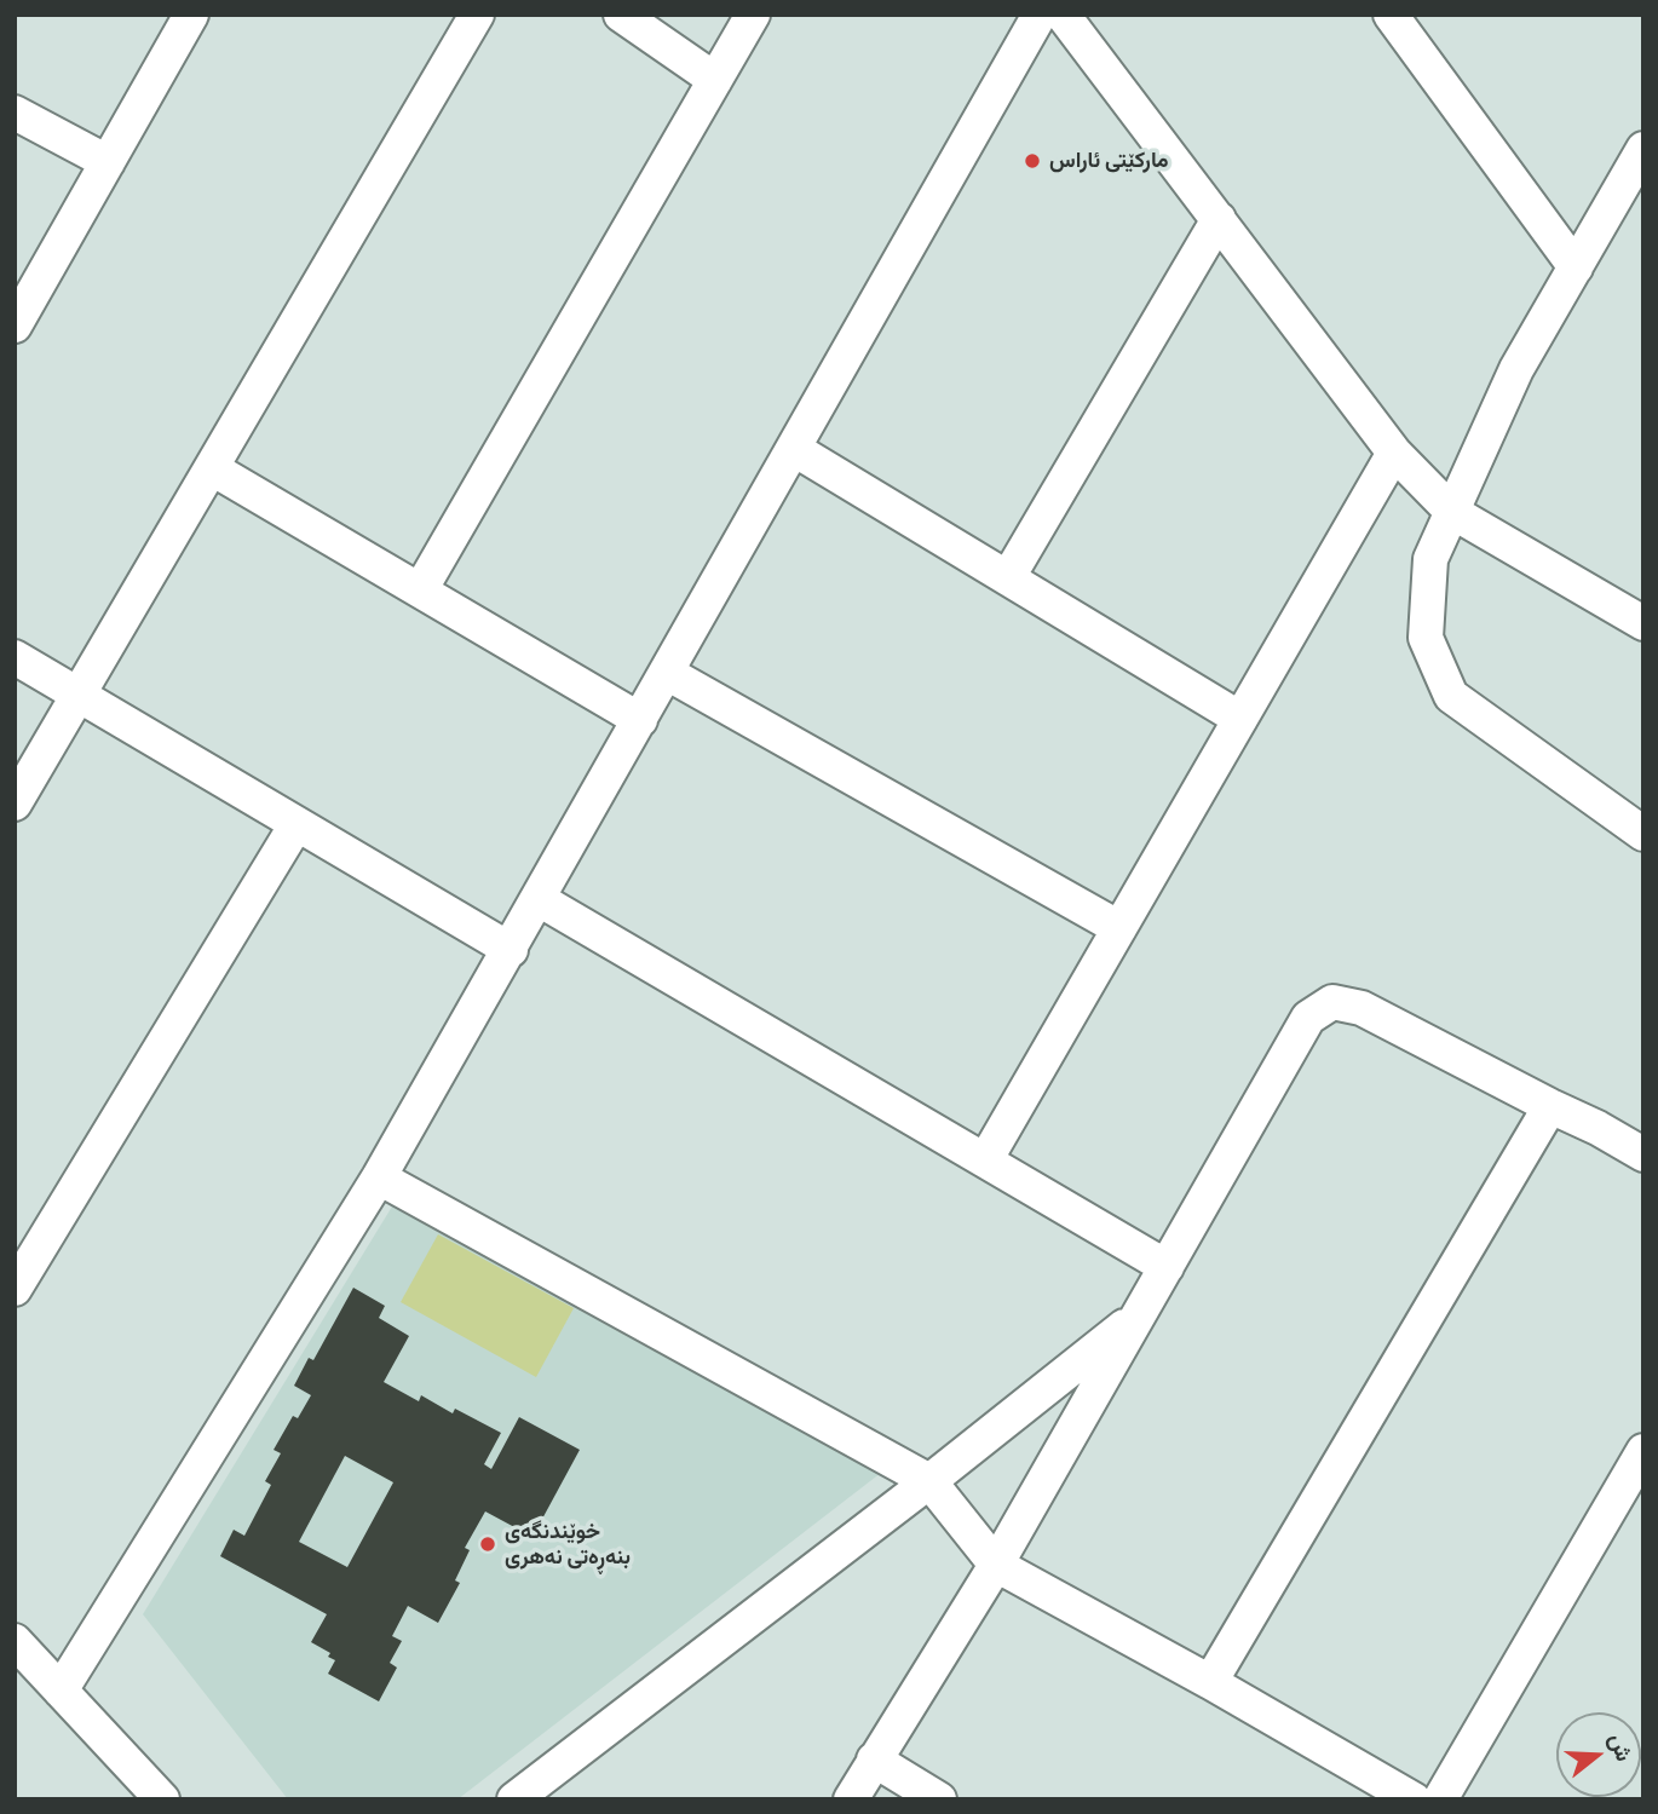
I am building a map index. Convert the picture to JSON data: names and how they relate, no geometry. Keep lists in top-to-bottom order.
{
  "places": ["مارکێتی ئاراس", "خوێندنگەی بنەڕەتی نەهری"],
  "north": "right"
}
